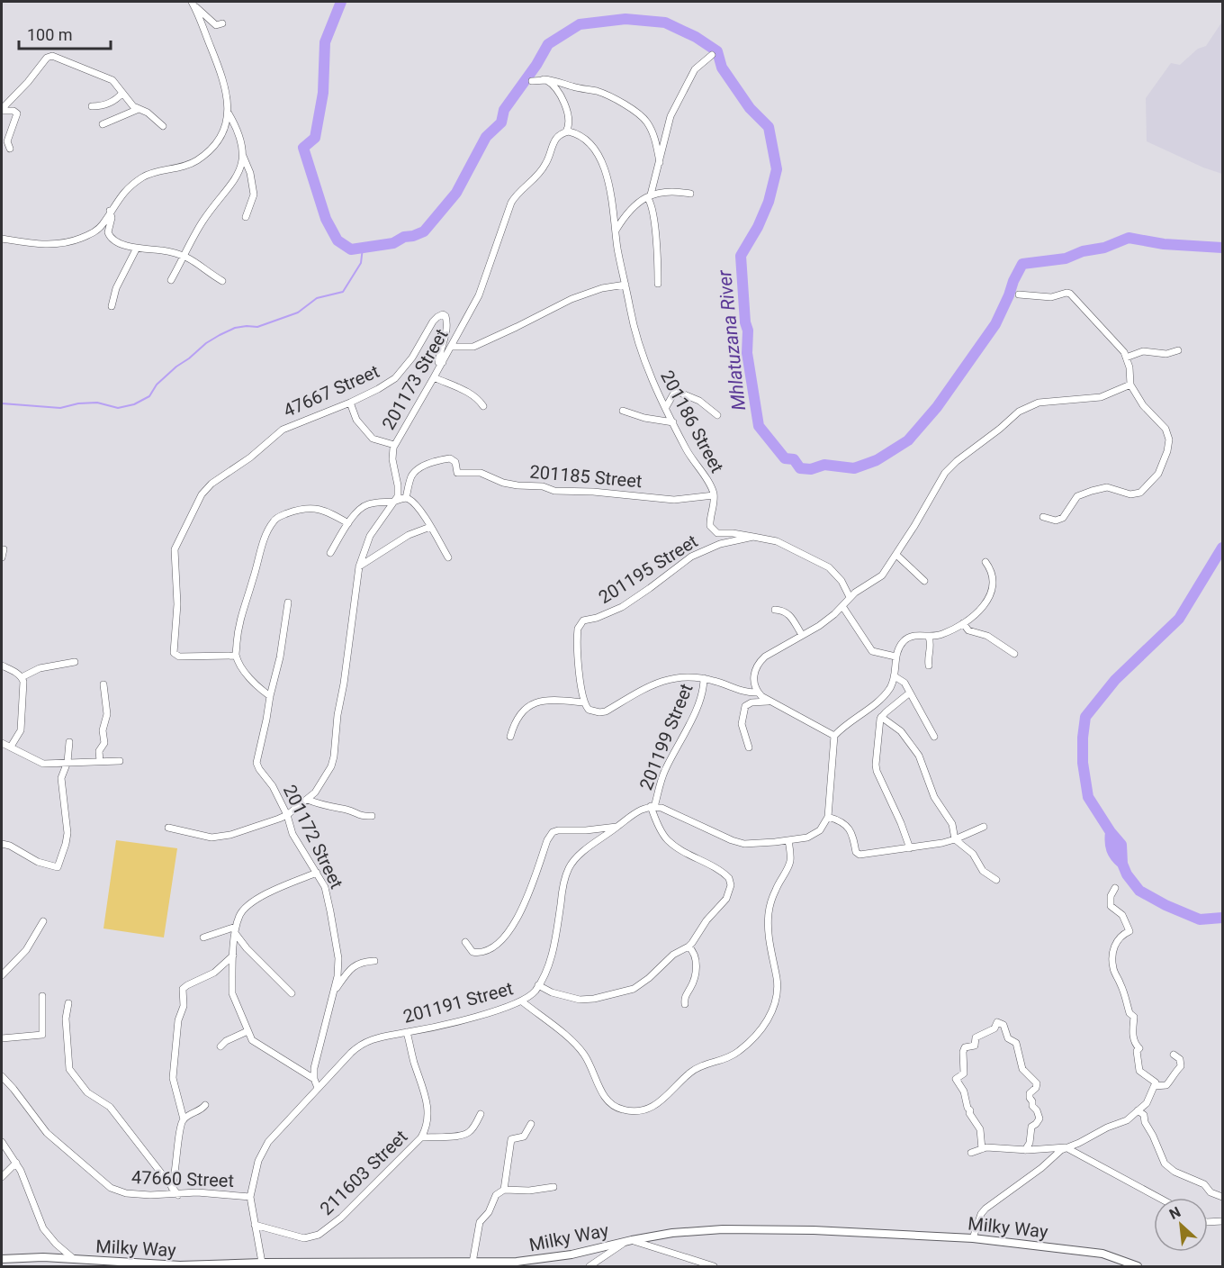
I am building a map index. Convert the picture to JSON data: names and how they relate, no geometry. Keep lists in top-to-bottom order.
{
  "streets": {
    "street": [
      "201173 Street",
      "47667 Street",
      "201186 Street",
      "201185 Street",
      "201195 Street",
      "201199 Street",
      "201172 Street",
      "201191 Street",
      "211603 Street",
      "47660 Street",
      "Milky Way"
    ]
  },
  "crossings": [
    ["201173 Street", "47667 Street"],
    ["201173 Street", "201186 Street"],
    ["201186 Street", "201185 Street"],
    ["201186 Street", "201195 Street"],
    ["201199 Street", "201191 Street"],
    ["201191 Street", "211603 Street"],
    ["201191 Street", "47660 Street"],
    ["201191 Street", "Milky Way"]
  ],
  "water": ["Mhlatuzana River"],
  "scale_bar": "100 m",
  "north": "top left"
}
